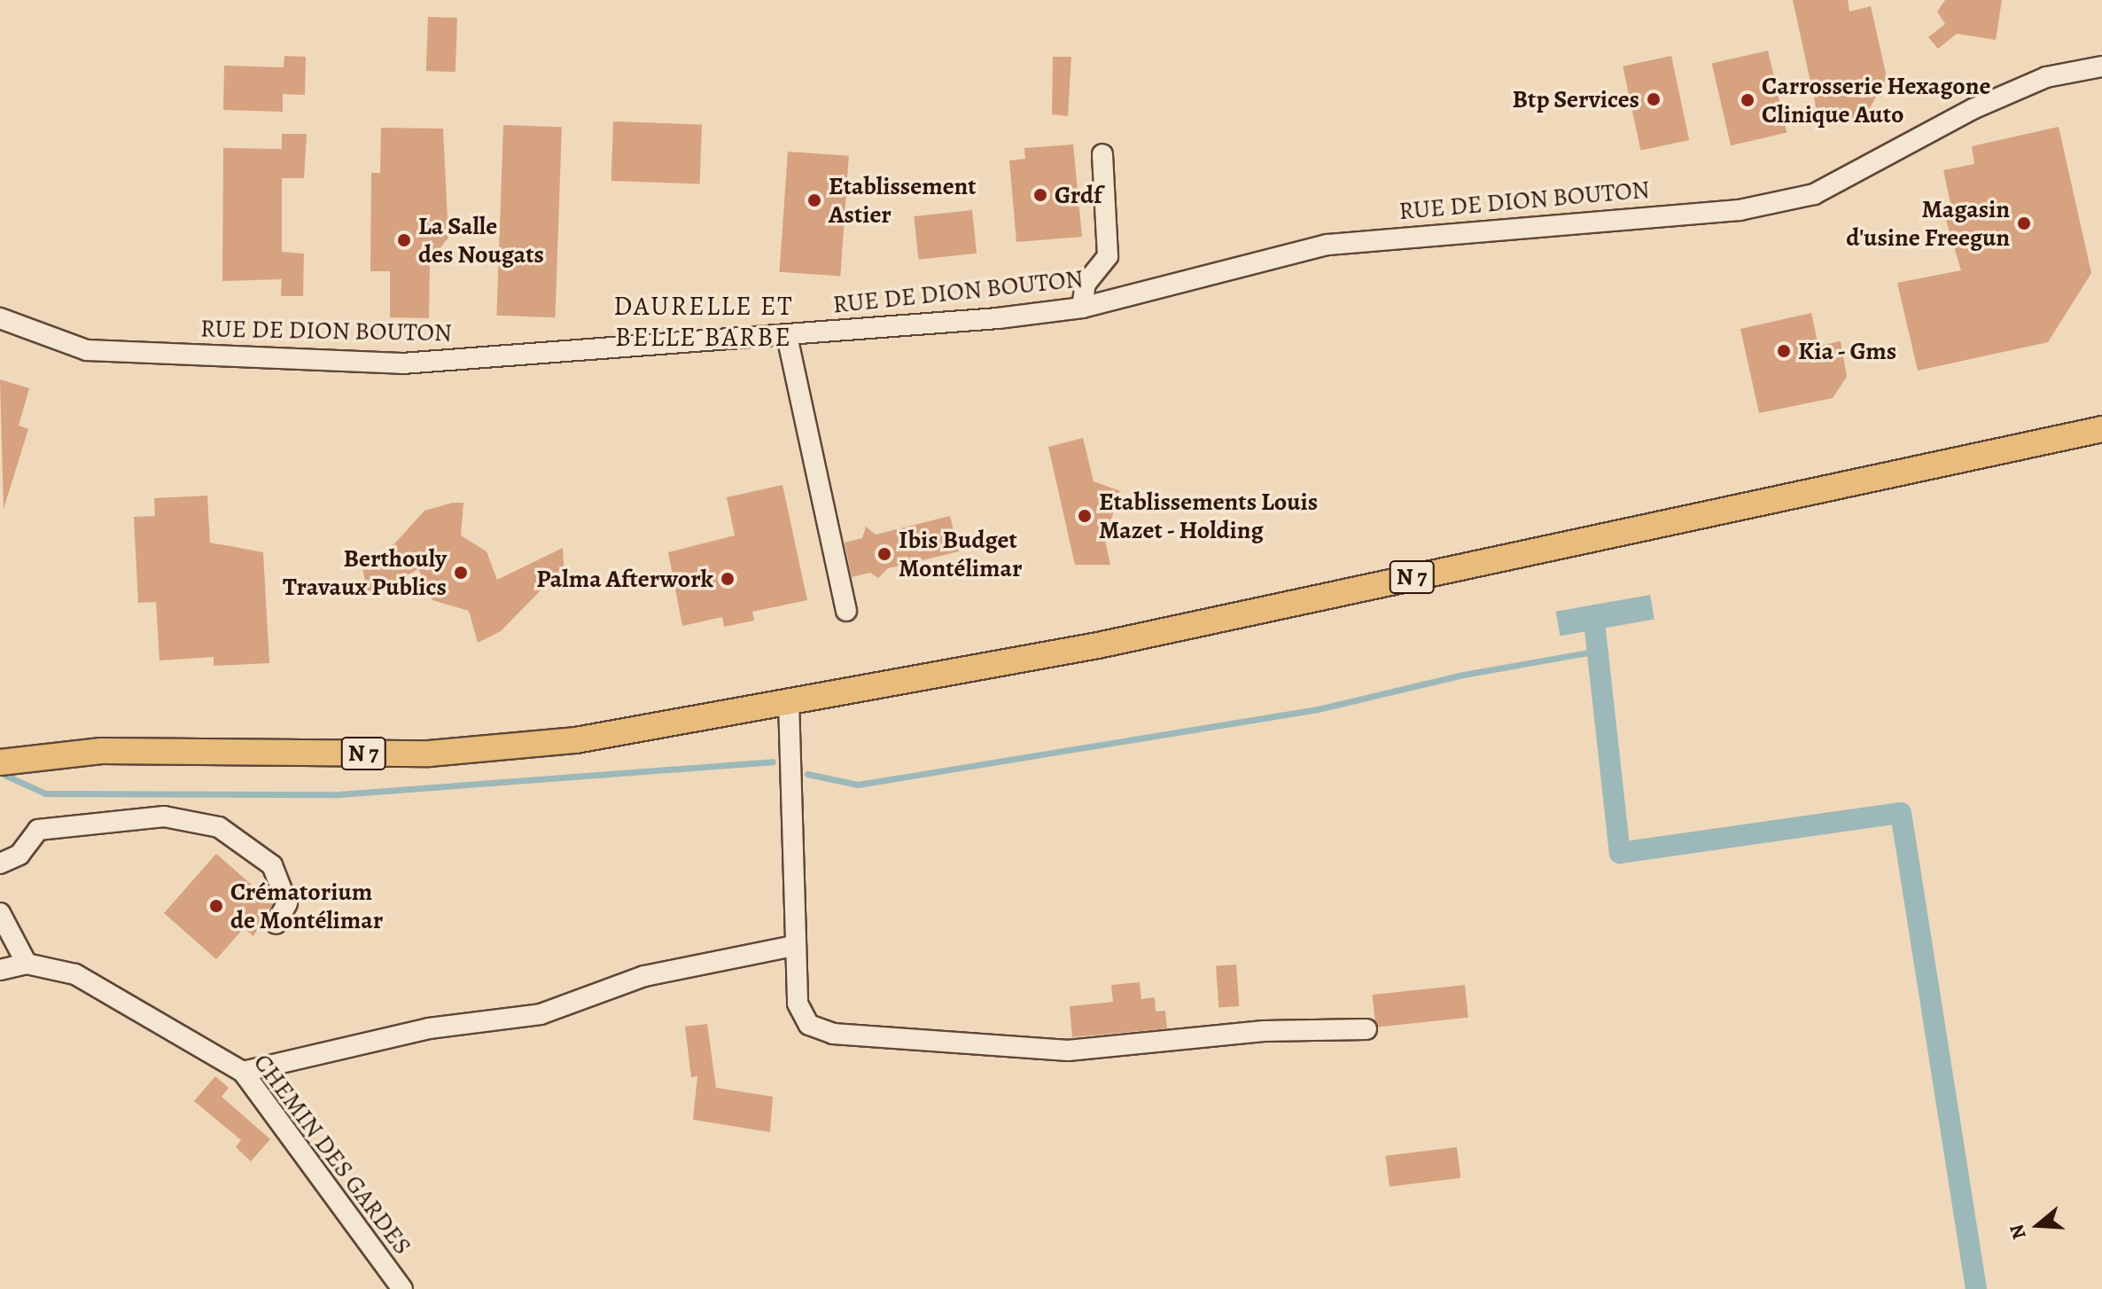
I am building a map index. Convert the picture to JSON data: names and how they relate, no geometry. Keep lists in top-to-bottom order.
{
  "streets": {
    "main road": ["N 7"],
    "street": ["RUE DE DION BOUTON", "CHEMIN DES GARDES"]
  },
  "districts": ["DAURELLE ET BELLE BARBE"],
  "places": [
    "Btp Services",
    "Carrosserie Hexagone Clinique Auto",
    "Grdf",
    "Etablissement Astier",
    "Magasin d'usine Freegun",
    "La Salle des Nougats",
    "Kia - Gms",
    "Etablissements Louis Mazet - Holding",
    "Ibis Budget Montélimar",
    "Berthouly Travaux Publics",
    "Palma Afterwork",
    "Crématorium de Montélimar"
  ],
  "north": "left"
}
